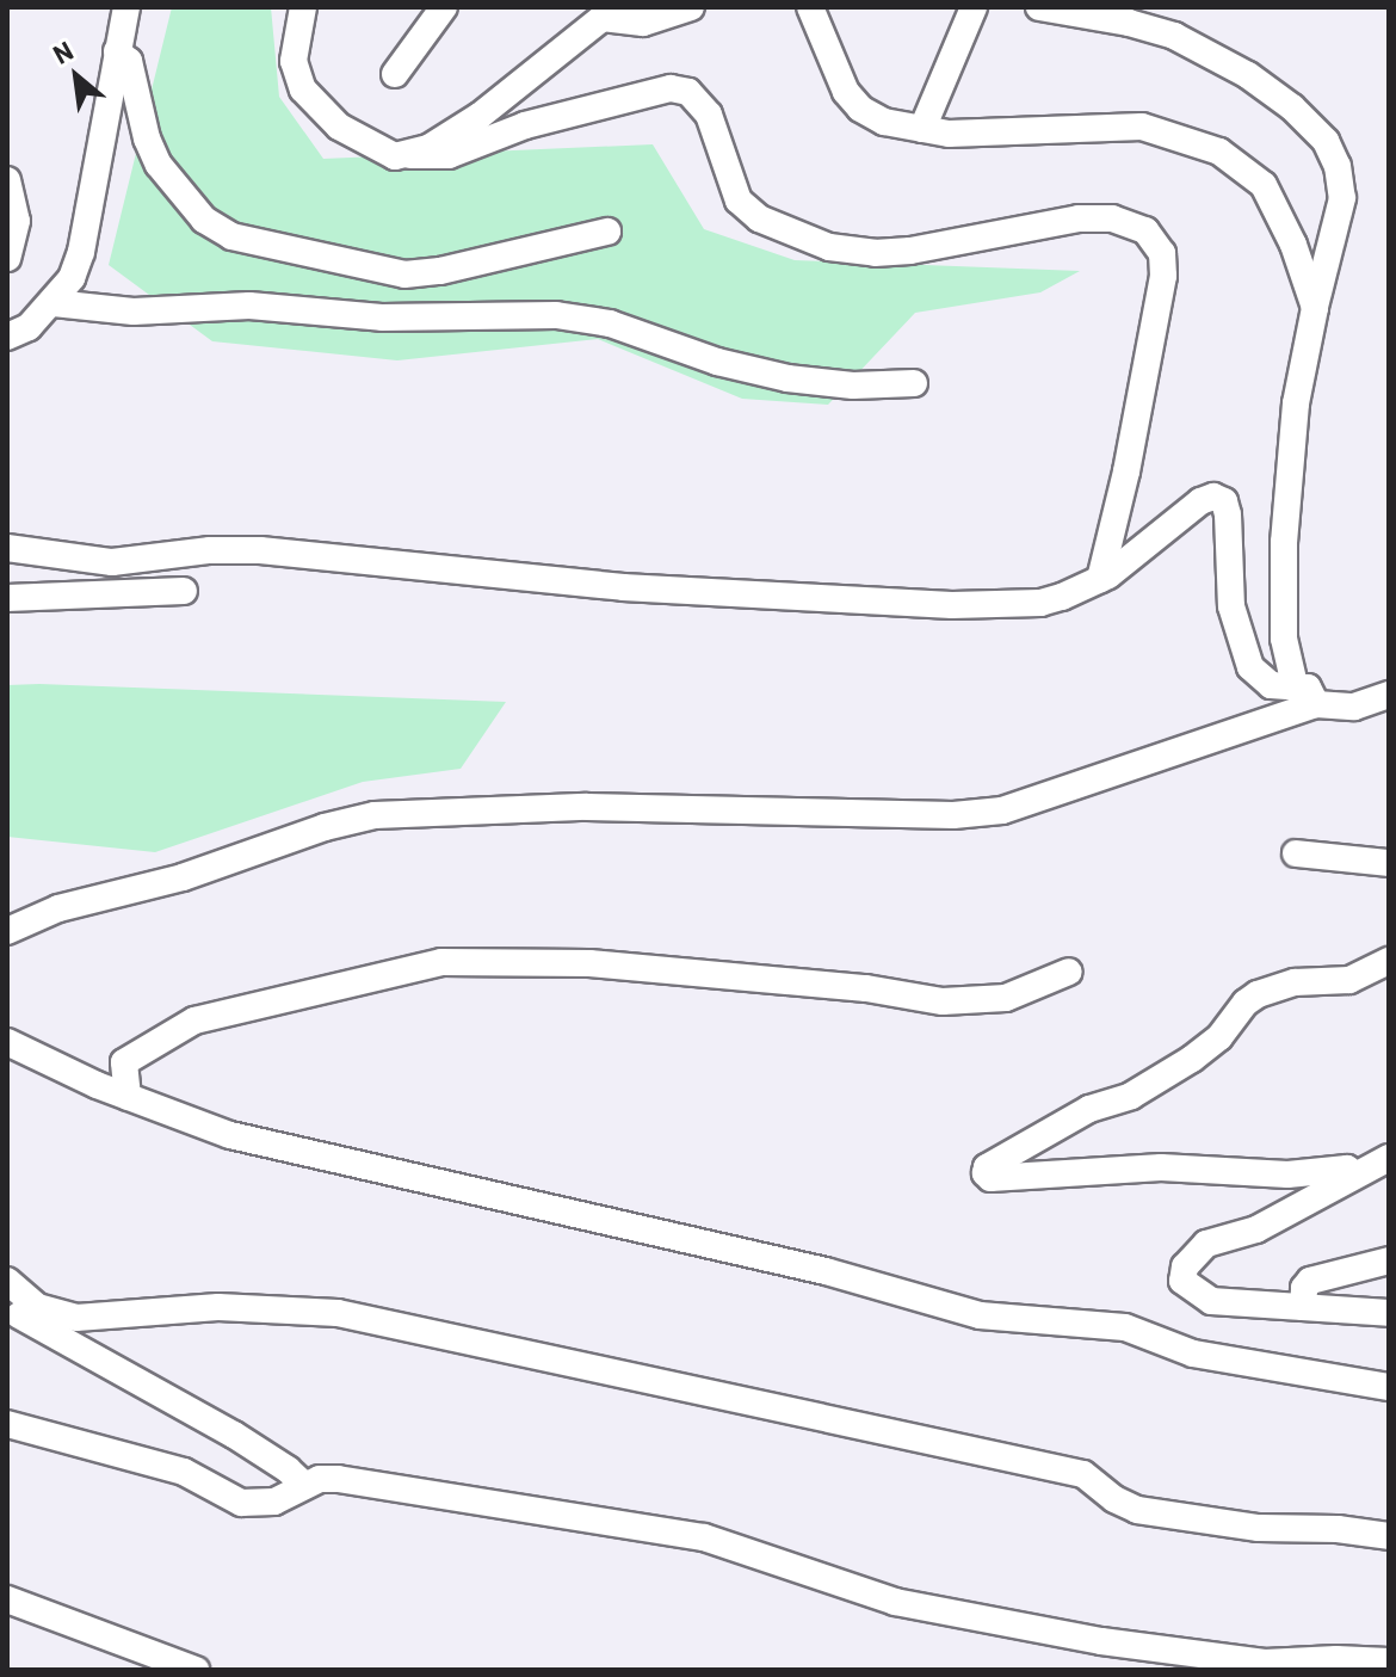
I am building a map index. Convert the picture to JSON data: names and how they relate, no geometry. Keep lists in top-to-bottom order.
{
  "north": "top left"
}
